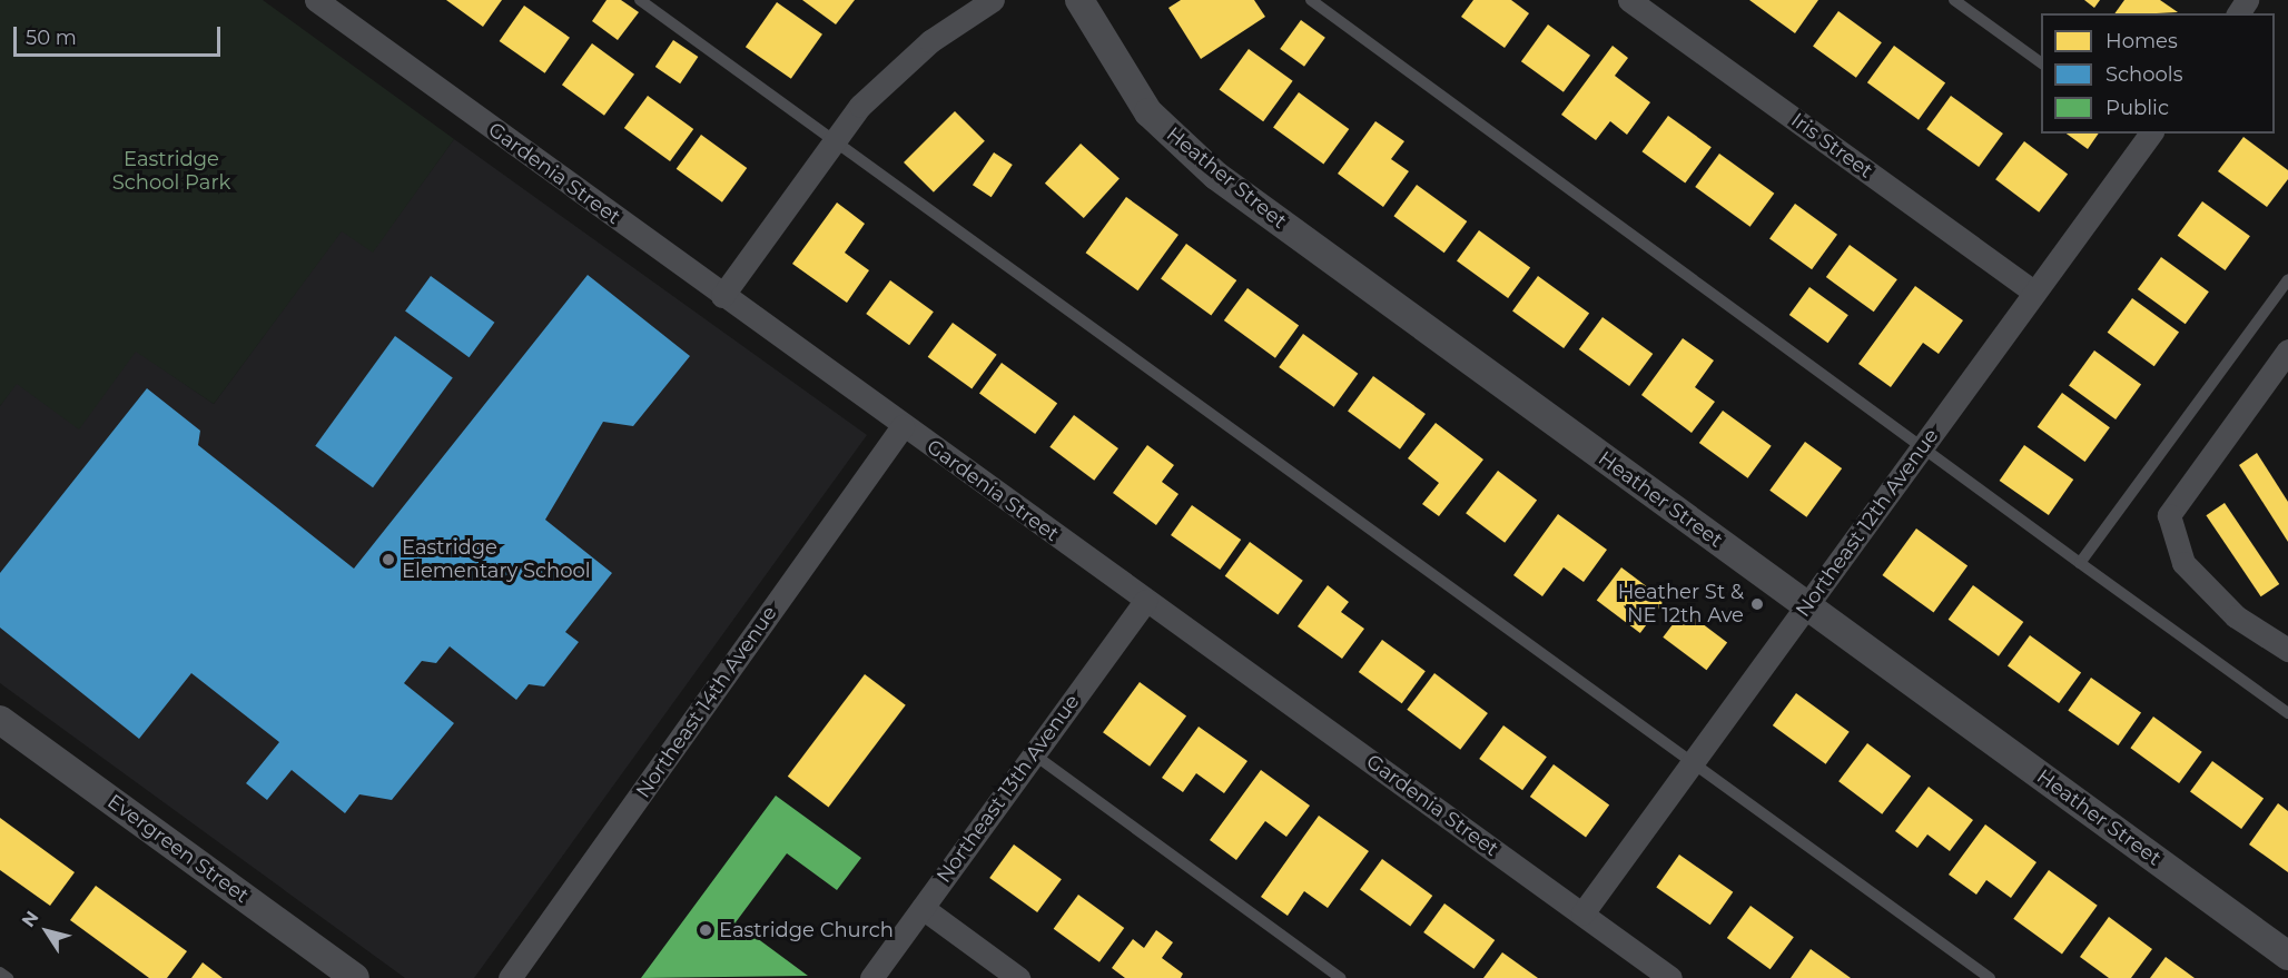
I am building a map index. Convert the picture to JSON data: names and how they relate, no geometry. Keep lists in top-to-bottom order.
{
  "streets": {
    "street": [
      "Iris Street",
      "Gardenia Street",
      "Heather Street",
      "Northeast 12th Avenue",
      "Northeast 14th Avenue",
      "Northeast 13th Avenue",
      "Evergreen Street"
    ]
  },
  "crossings": [
    ["Iris Street", "Northeast 12th Avenue"],
    ["Gardenia Street", "Northeast 12th Avenue"],
    ["Gardenia Street", "Northeast 14th Avenue"],
    ["Gardenia Street", "Northeast 13th Avenue"],
    ["Heather Street", "Northeast 12th Avenue"]
  ],
  "parks": ["Eastridge School Park"],
  "places": ["Eastridge Elementary School", "Heather St & NE 12th Ave", "Eastridge Church"],
  "legend": ["Homes", "Schools", "Public"],
  "scale_bar": "50 m",
  "north": "top left"
}
